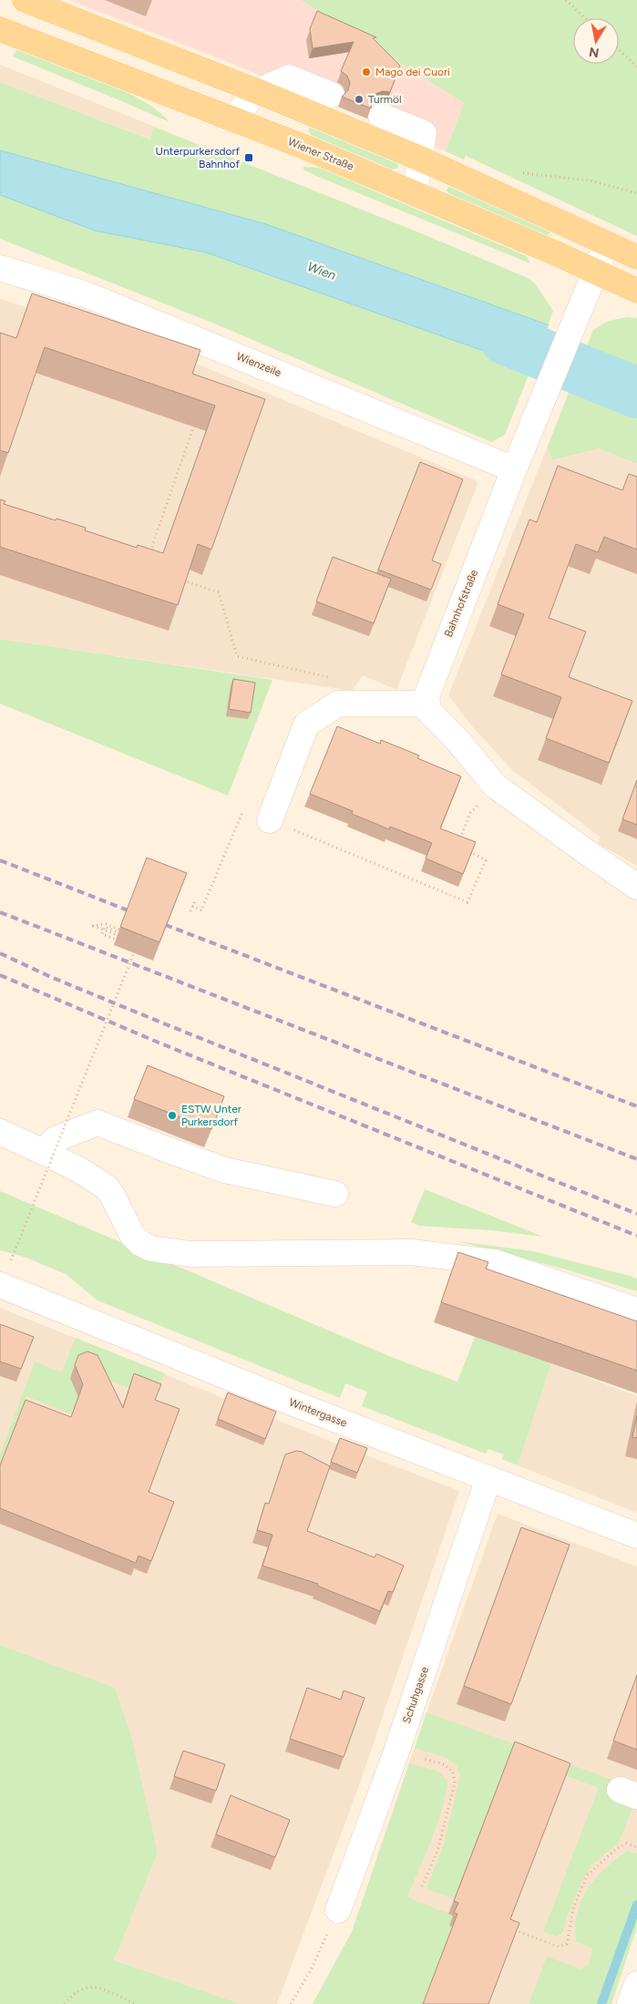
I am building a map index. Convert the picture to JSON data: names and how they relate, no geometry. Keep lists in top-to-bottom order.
{
  "streets": {
    "main road": ["Wiener Straße"],
    "street": [
      "Wienzeile",
      "Bahnhofstraße",
      "Wintergasse",
      "Schuhgasse"
    ]
  },
  "crossings": [
    ["Wiener Straße", "Bahnhofstraße"],
    ["Wienzeile", "Bahnhofstraße"],
    ["Wintergasse", "Schuhgasse"]
  ],
  "water": ["Wien"],
  "places": {
    "other": ["Mago dei Cuori", "Turmöl", "ESTW Unter Purkersdorf"],
    "transit": ["Unterpurkersdorf Bahnhof"]
  },
  "north": "bottom"
}
